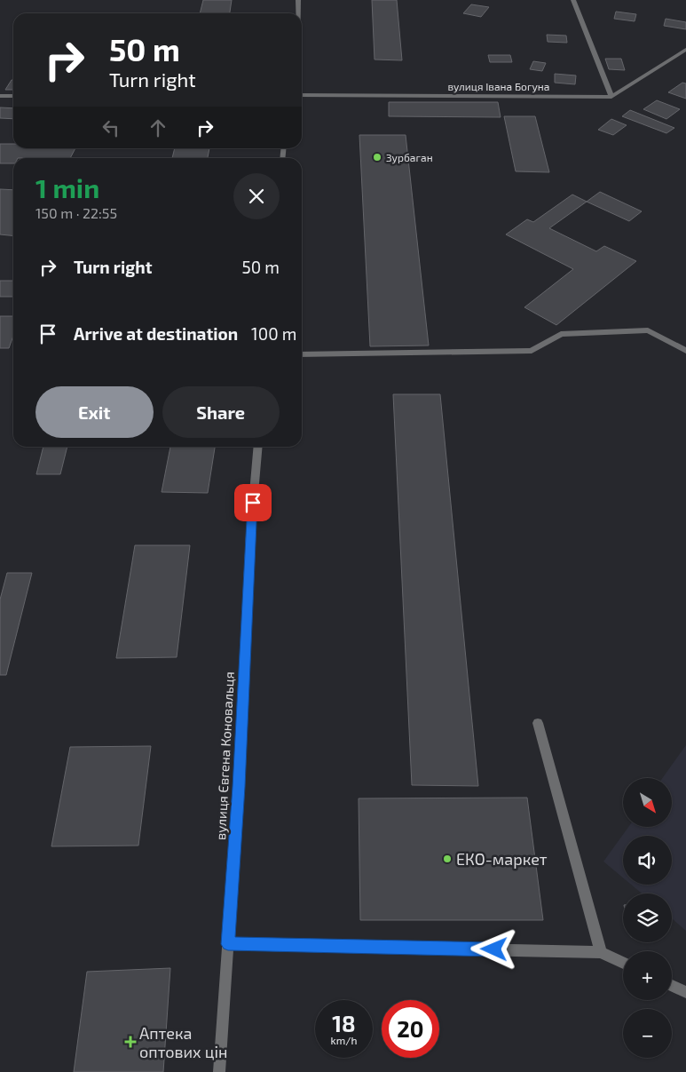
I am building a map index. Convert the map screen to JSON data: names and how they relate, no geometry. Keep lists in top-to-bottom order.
{
  "streets": {
    "street": ["вулиця Івана Богуна", "вулиця Євгена Коновальця"]
  },
  "places": {
    "other": ["Зурбаган", "ЕКО-маркет"],
    "health": ["Аптека оптових цін"]
  },
  "north": "bottom right",
  "page": {
    "turn": ["50 m", "Turn right"],
    "heading": ["1 min", "150 m · 22:55"],
    "list": [
      {
        "name": "Turn right",
        "value": "50 m"
      },
      {
        "name": "Arrive at destination",
        "value": "100 m"
      }
    ],
    "buttons": ["Exit", "Share"],
    "map_buttons": ["+", "−"],
    "speed": "18 km/h",
    "limit": "20"
  }
}
